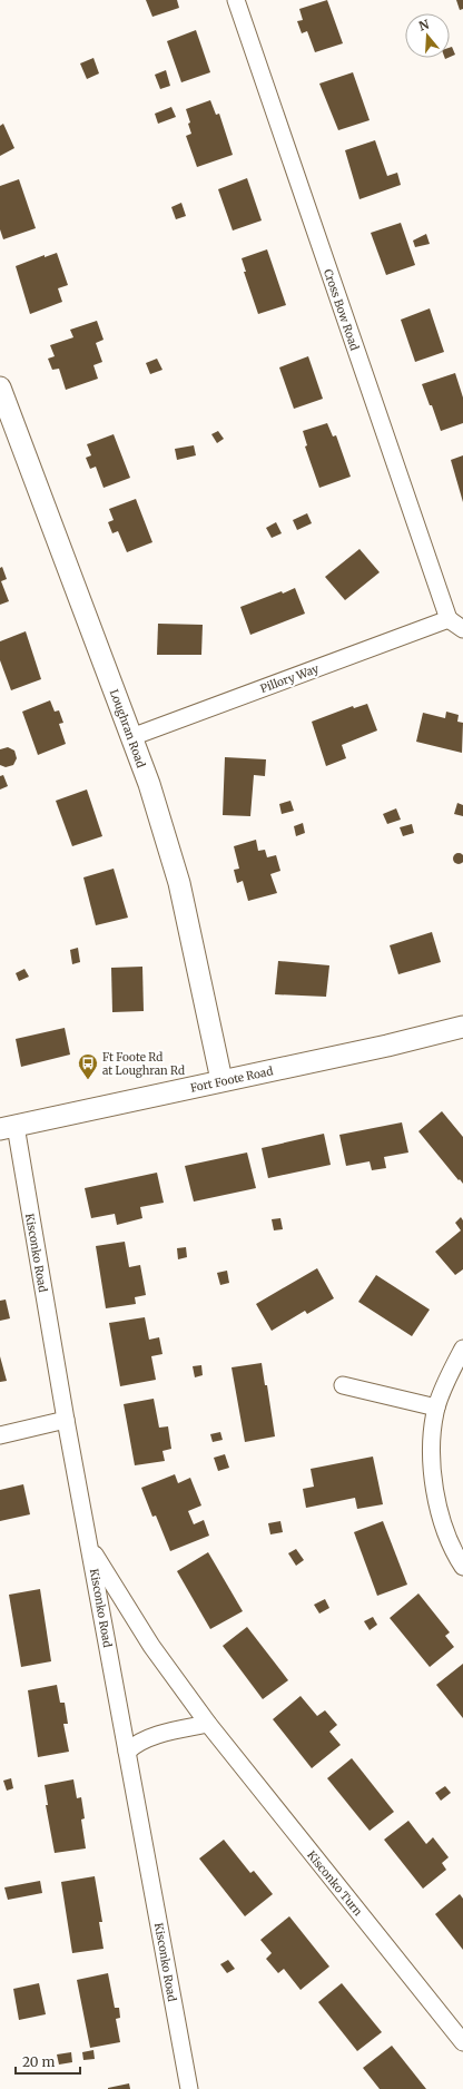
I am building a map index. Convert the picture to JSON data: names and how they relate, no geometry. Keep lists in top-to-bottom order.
{
  "streets": {
    "street": [
      "Cross Bow Road",
      "Pillory Way",
      "Loughran Road",
      "Fort Foote Road",
      "Kisconko Road",
      "Kisconko Turn"
    ]
  },
  "crossings": [
    ["Cross Bow Road", "Pillory Way"],
    ["Pillory Way", "Loughran Road"],
    ["Loughran Road", "Fort Foote Road"],
    ["Fort Foote Road", "Kisconko Road"],
    ["Kisconko Road", "Kisconko Turn"]
  ],
  "places": {
    "bus stop": ["Ft Foote Rd at Loughran Rd"]
  },
  "scale_bar": "20 m",
  "north": "top"
}
